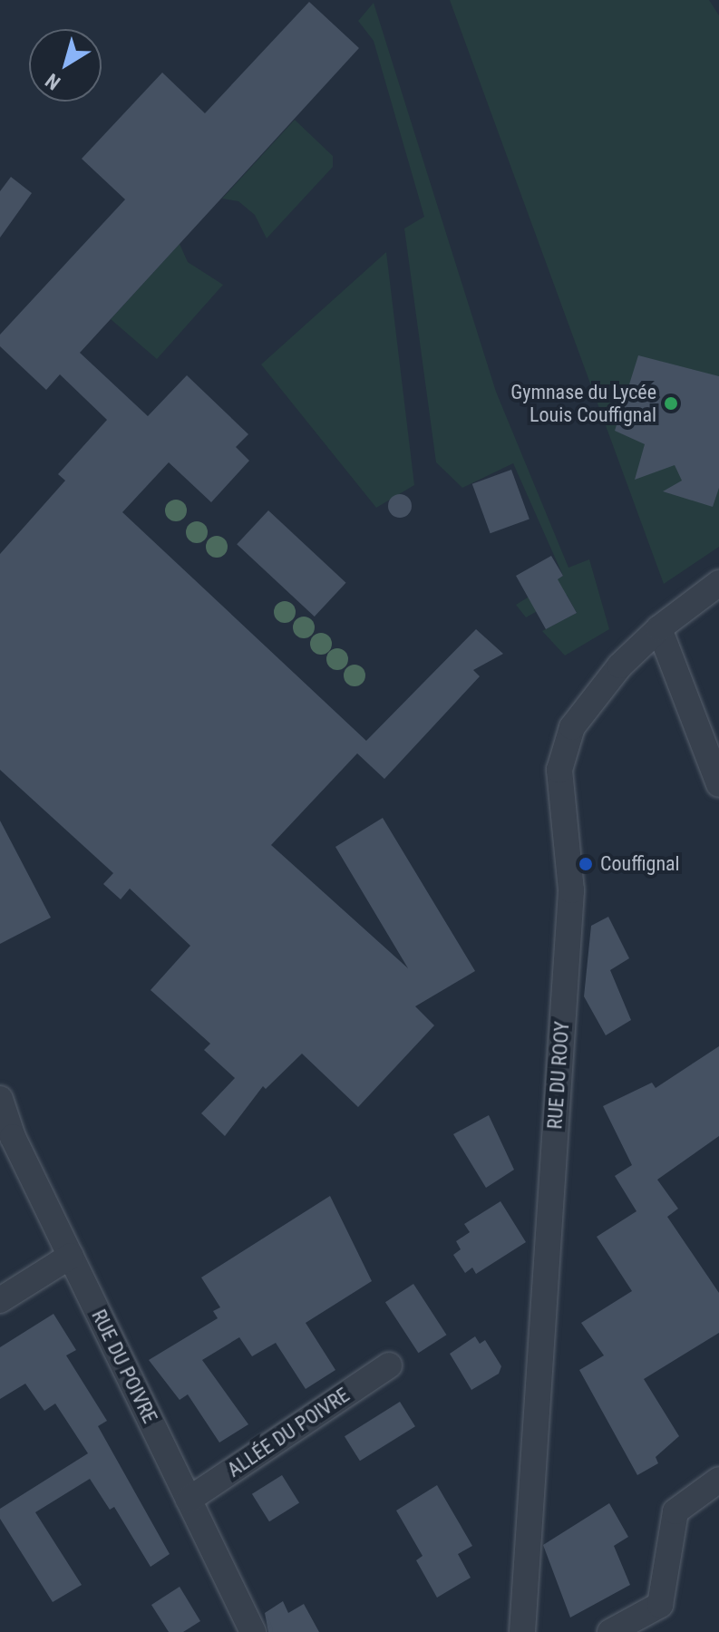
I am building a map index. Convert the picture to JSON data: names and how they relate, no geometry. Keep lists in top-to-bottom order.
{
  "streets": {
    "street": ["RUE DU ROOY", "RUE DU POIVRE", "ALLÉE DU POIVRE"]
  },
  "crossings": [
    ["RUE DU POIVRE", "ALLÉE DU POIVRE"]
  ],
  "places": ["Gymnase du Lycée Louis Couffignal", "Couffignal"],
  "north": "bottom left"
}
